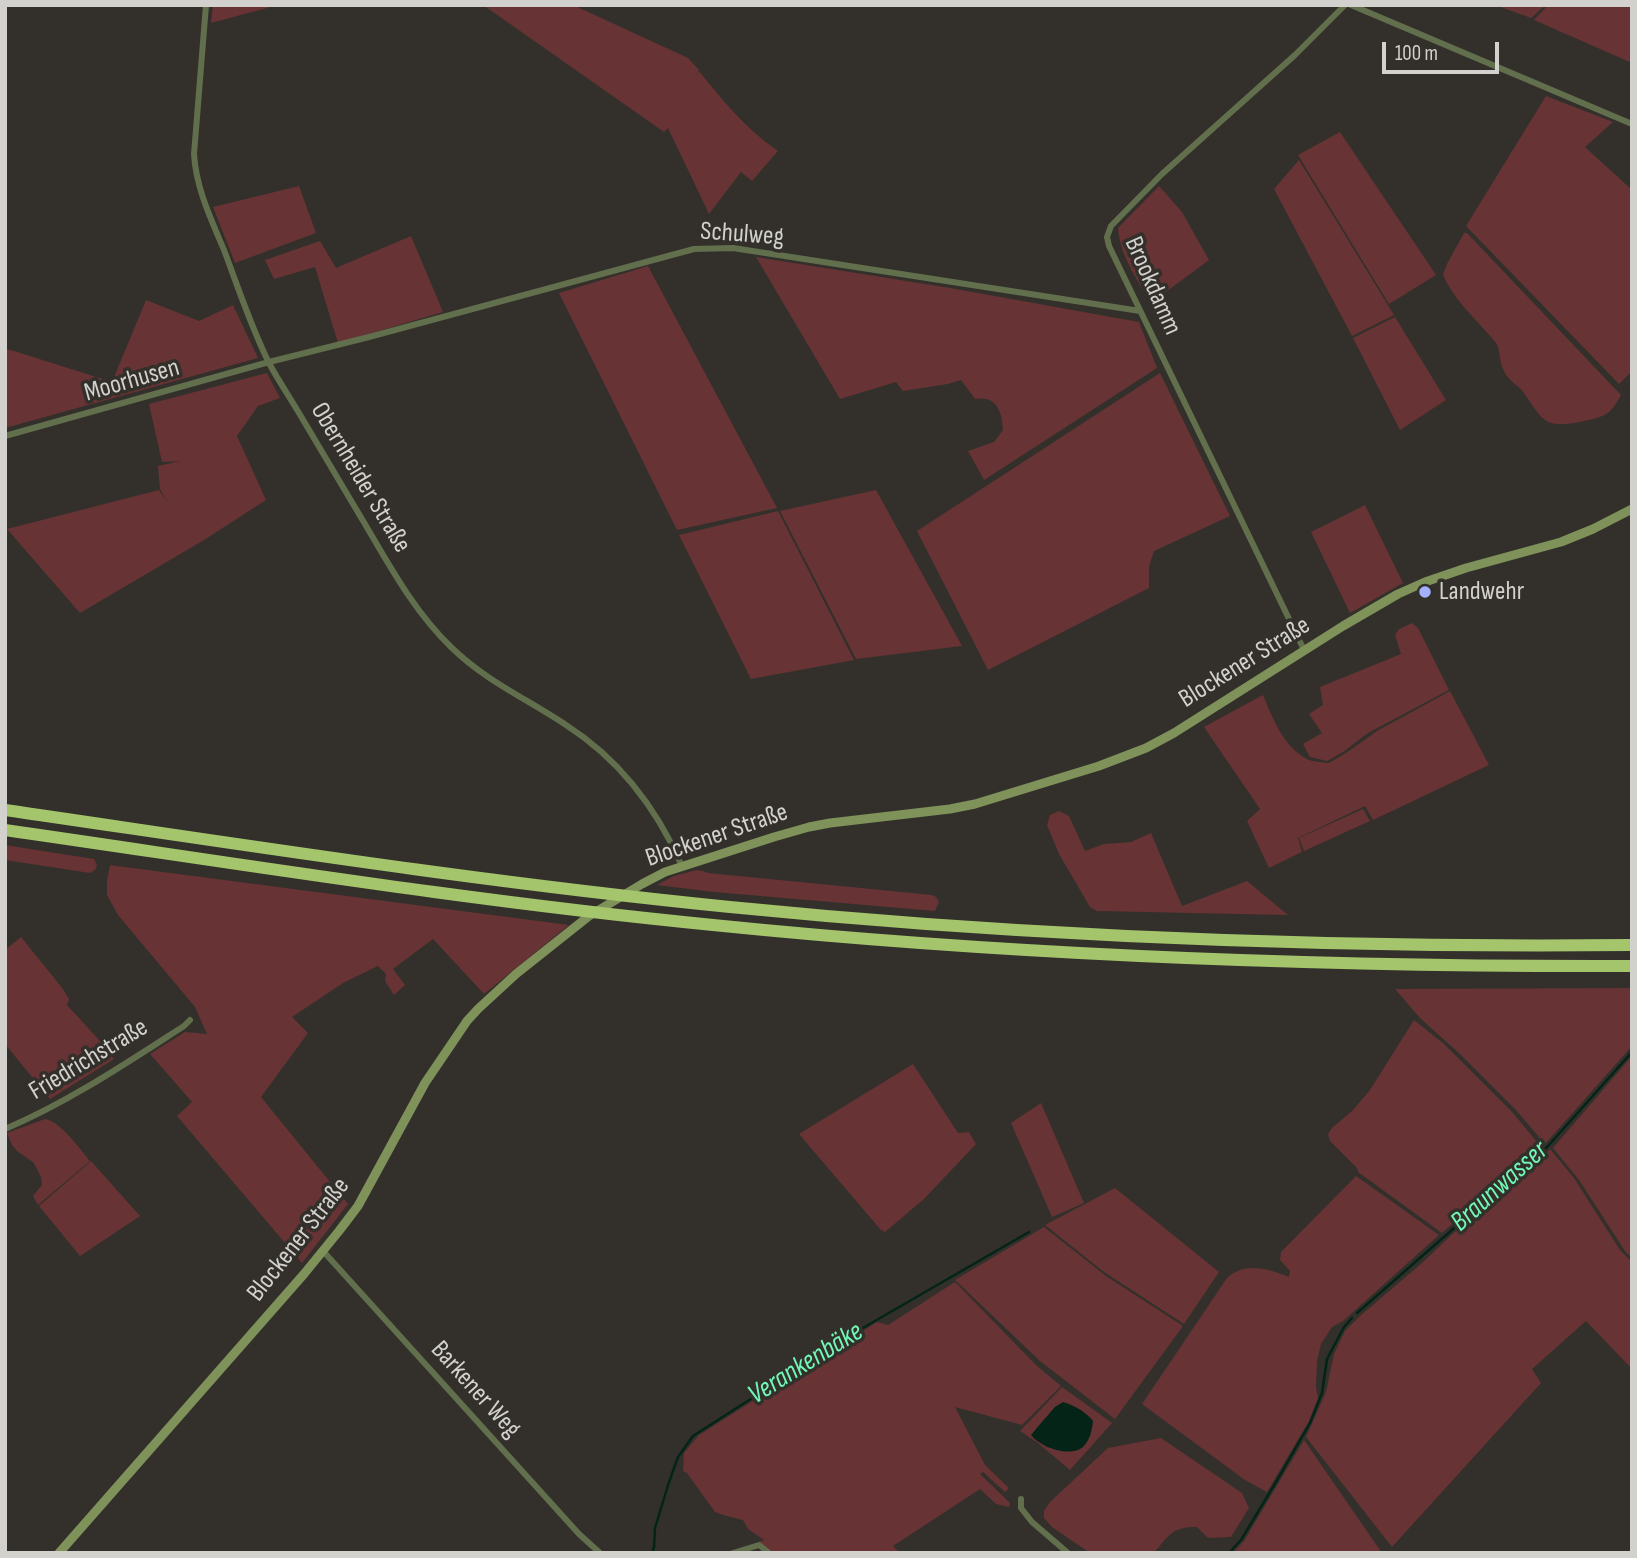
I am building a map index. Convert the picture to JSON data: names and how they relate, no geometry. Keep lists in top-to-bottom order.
{
  "streets": {
    "street": [
      "Schulweg",
      "Brookdamm",
      "Moorhusen",
      "Obernheider Straße",
      "Blockener Straße",
      "Friedrichstraße",
      "Barkener Weg"
    ]
  },
  "crossings": [
    ["Schulweg", "Brookdamm"],
    ["Schulweg", "Moorhusen"],
    ["Schulweg", "Obernheider Straße"],
    ["Brookdamm", "Blockener Straße"],
    ["Moorhusen", "Obernheider Straße"],
    ["Obernheider Straße", "Blockener Straße"],
    ["Blockener Straße", "Barkener Weg"]
  ],
  "water": ["Braunwasser", "Verankenbäke"],
  "places": ["Landwehr"],
  "scale_bar": "100 m"
}
